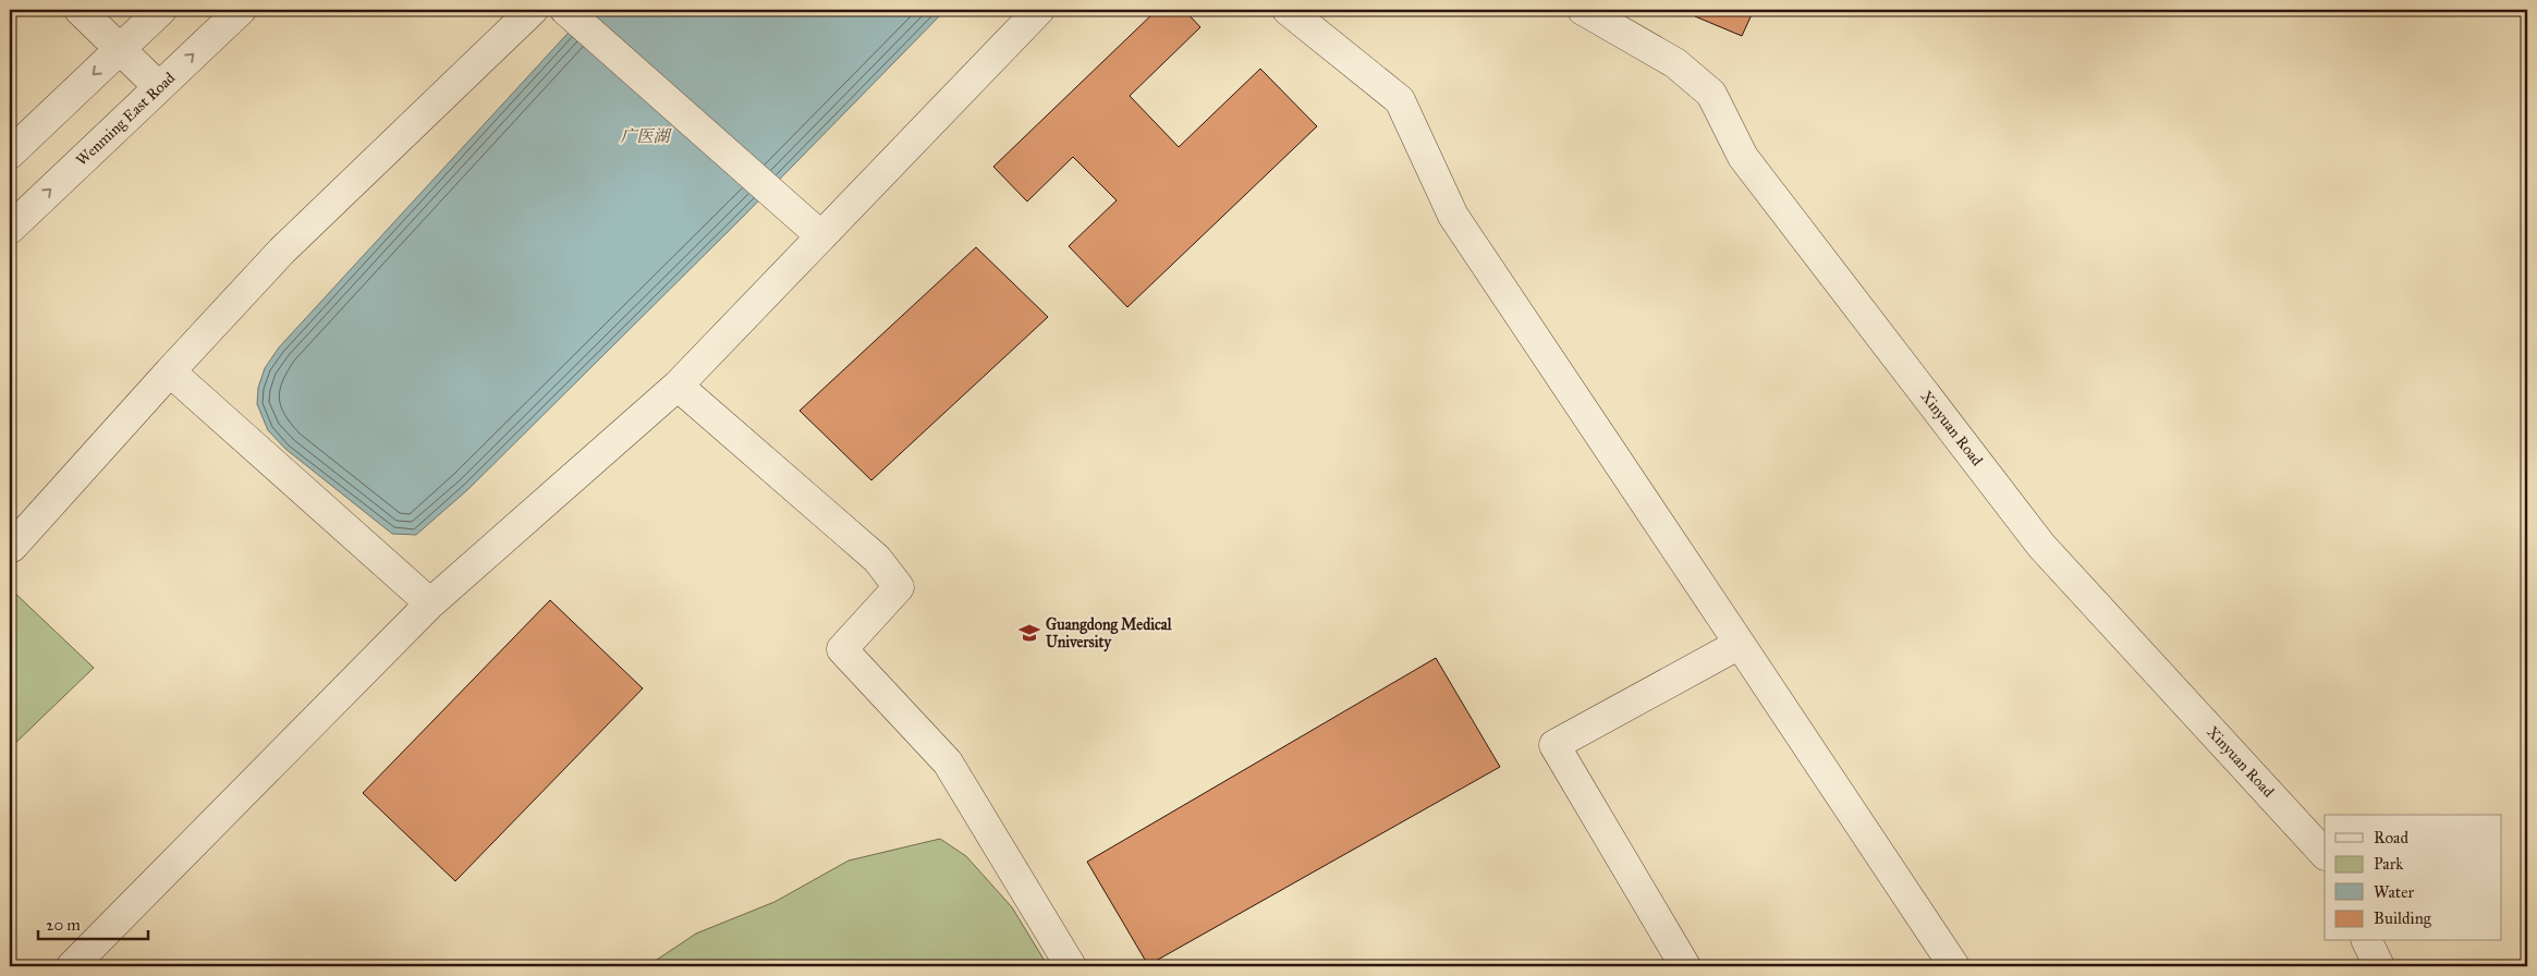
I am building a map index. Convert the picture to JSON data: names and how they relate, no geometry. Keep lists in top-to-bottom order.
{
  "streets": {
    "street": ["Wenming East Road", "Xinyuan Road"]
  },
  "water": ["广医湖"],
  "places": {
    "school or university": ["Guangdong Medical University"]
  },
  "legend": [
    "Road",
    "Park",
    "Water",
    "Building"
  ],
  "scale_bar": "20 m"
}
